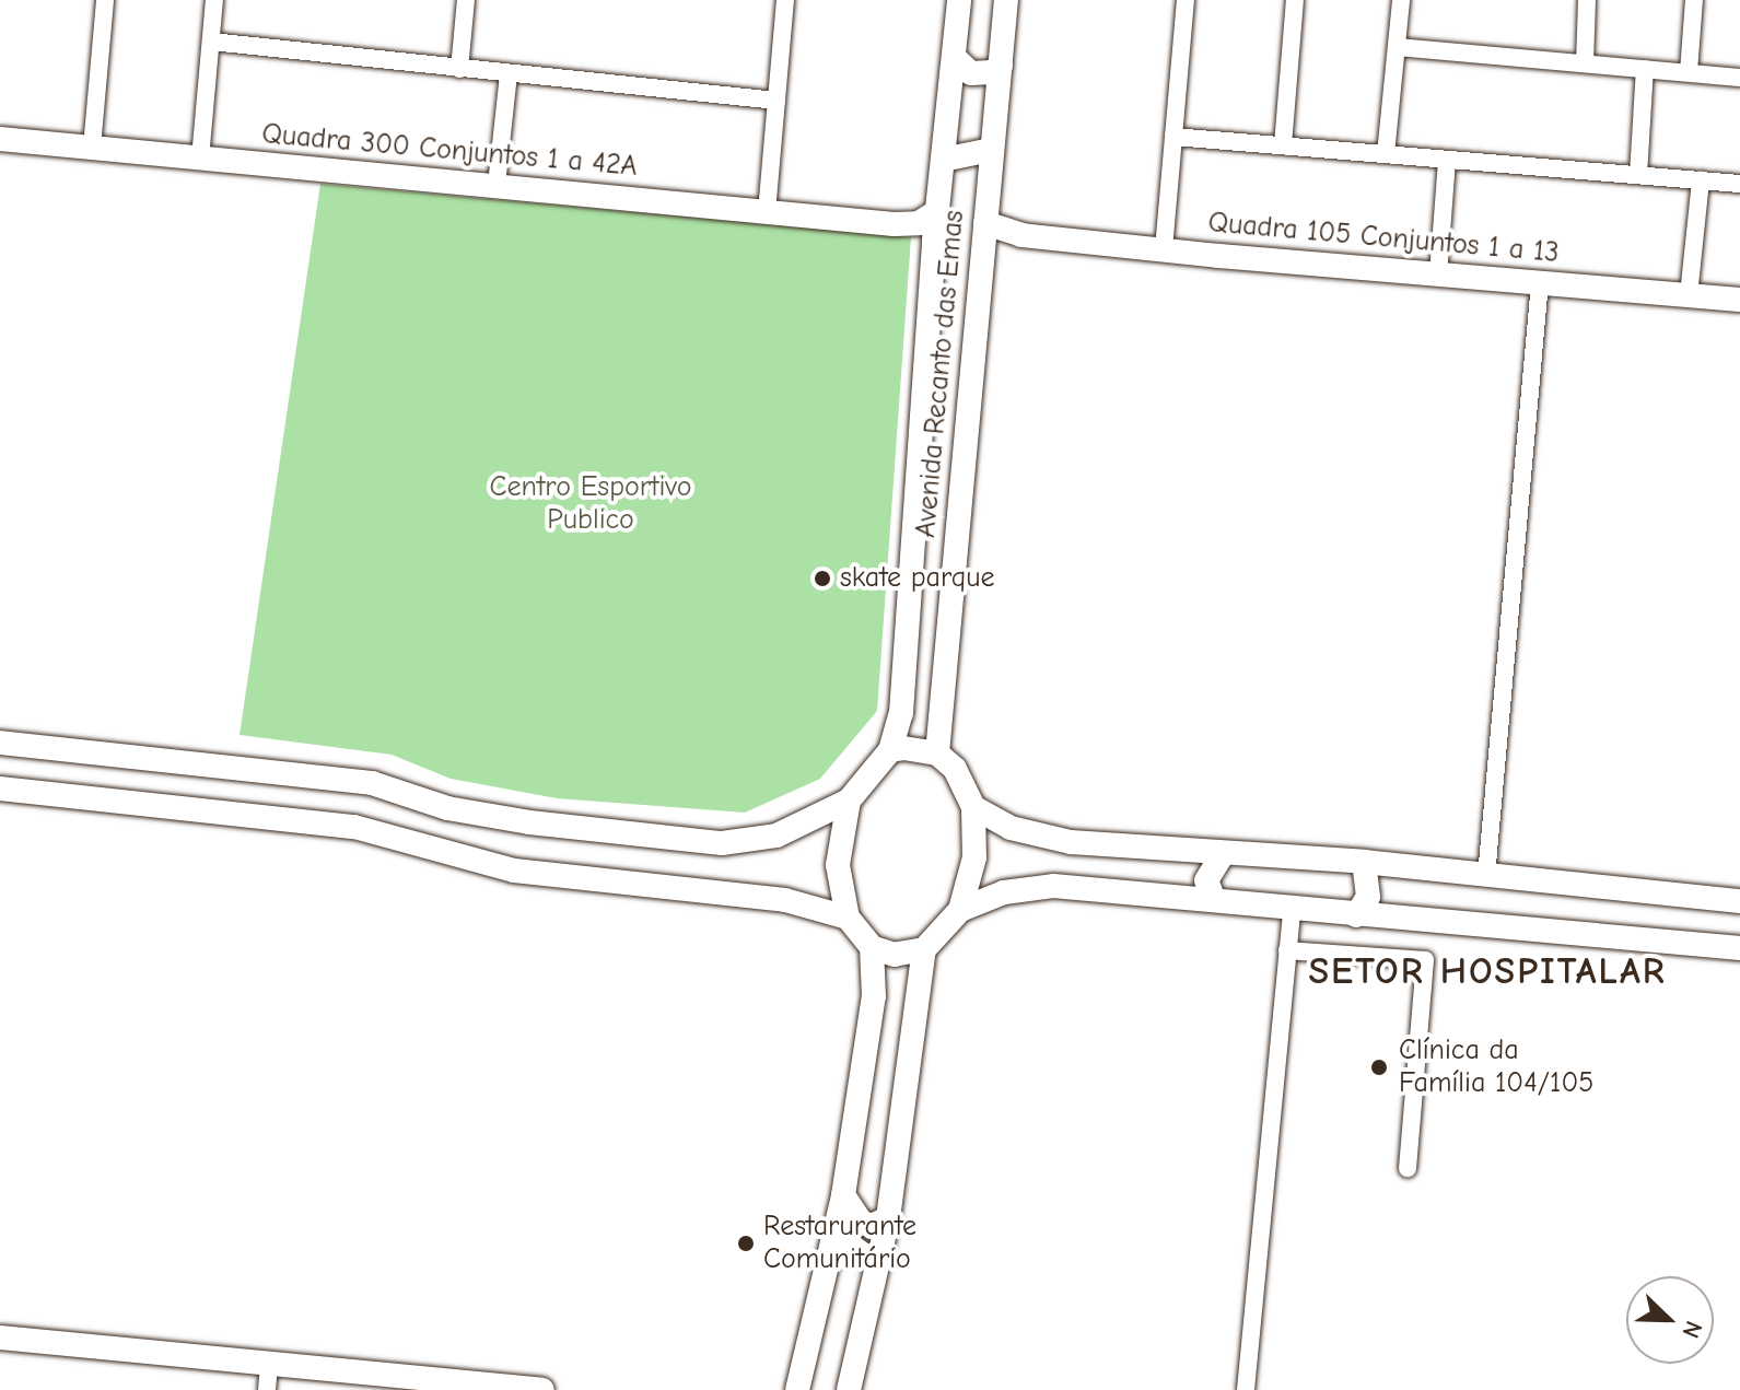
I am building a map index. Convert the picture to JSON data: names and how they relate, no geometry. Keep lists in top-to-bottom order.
{
  "streets": {
    "main road": ["Quadra 300 Conjuntos 1 a 42A", "Quadra 105 Conjuntos 1 a 13", "Avenida Recanto das Emas"]
  },
  "crossings": [
    ["Quadra 300 Conjuntos 1 a 42A", "Avenida Recanto das Emas"],
    ["Quadra 105 Conjuntos 1 a 13", "Avenida Recanto das Emas"]
  ],
  "districts": ["SETOR HOSPITALAR"],
  "parks": ["Centro Esportivo Publico"],
  "places": ["skate parque", "Clínica da Família 104/105", "Restarurante Comunitário"],
  "north": "bottom right"
}
